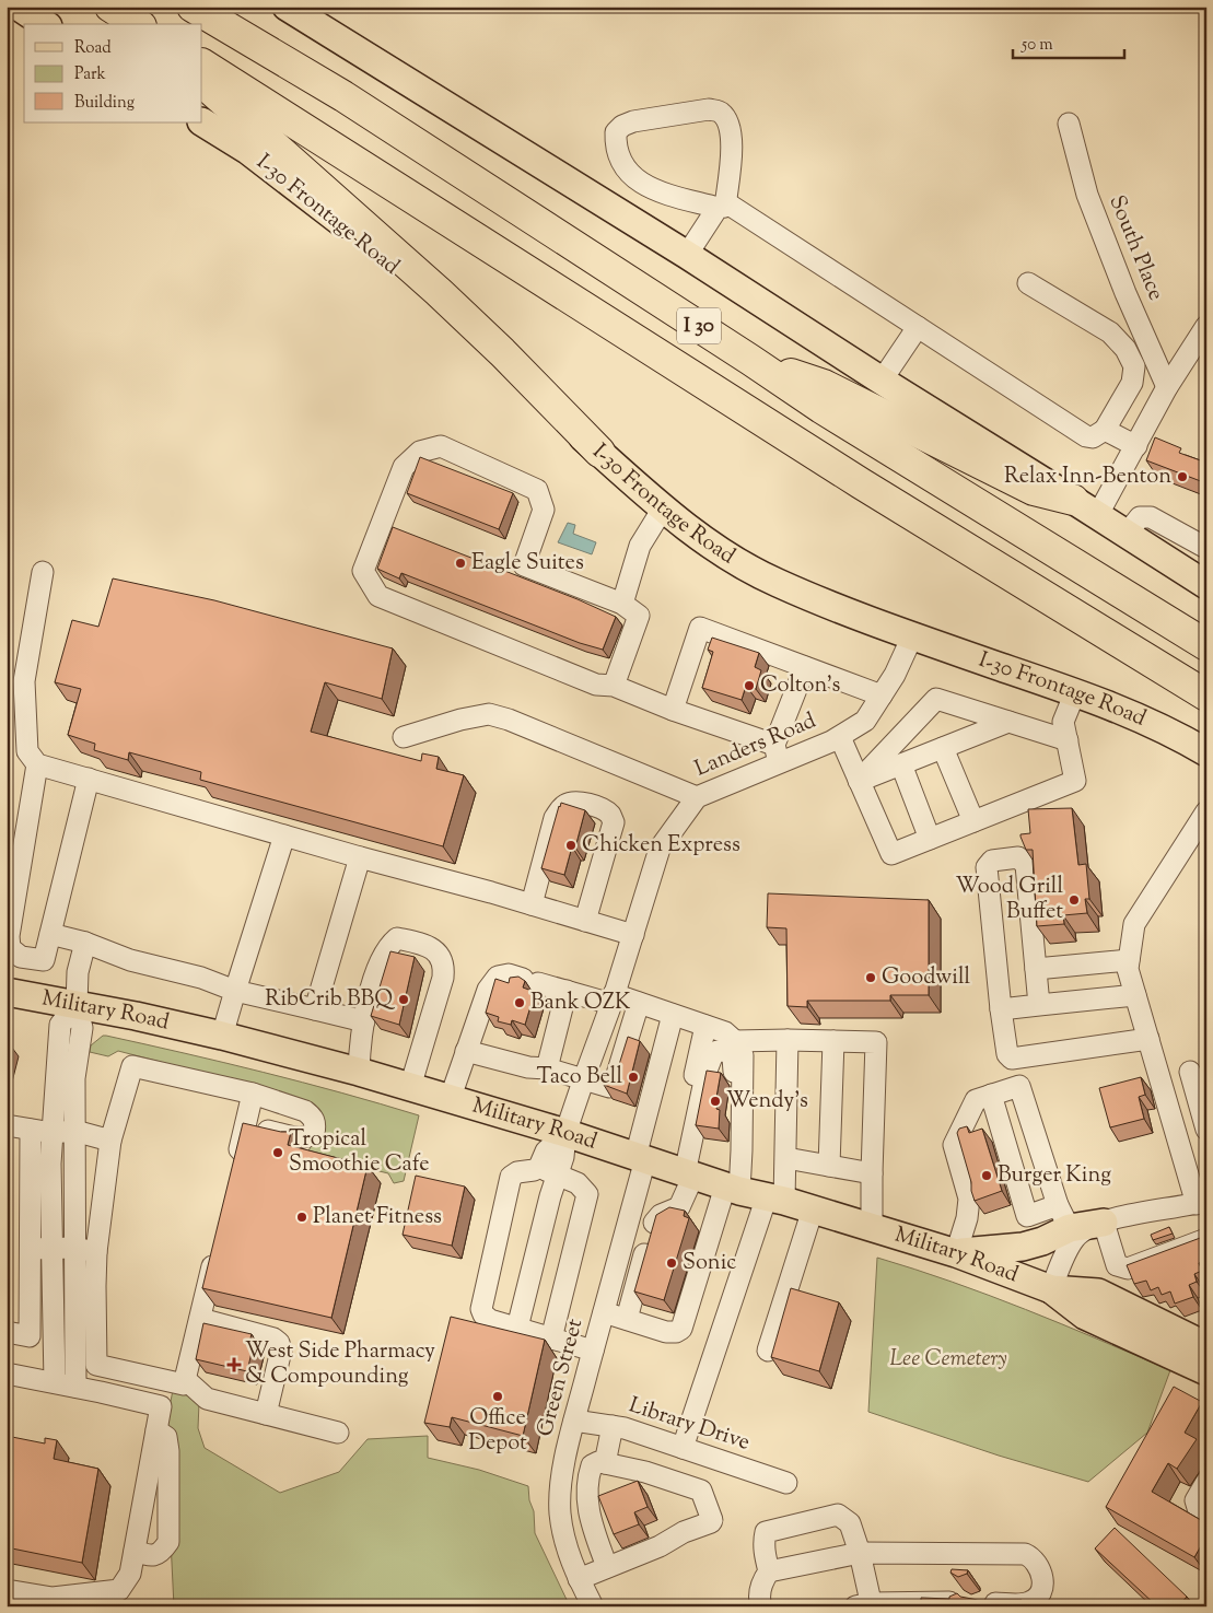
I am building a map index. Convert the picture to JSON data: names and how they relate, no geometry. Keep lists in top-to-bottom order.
{
  "streets": {
    "highway": ["I 30"],
    "main road": ["I-30 Frontage Road", "Military Road"],
    "street": [
      "South Place",
      "Landers Road",
      "Green Street",
      "Library Drive"
    ]
  },
  "crossings": [
    ["I-30 Frontage Road", "Landers Road"],
    ["Landers Road", "Military Road"],
    ["Military Road", "Green Street"],
    ["Green Street", "Library Drive"]
  ],
  "parks": ["Lee Cemetery"],
  "places": {
    "other": [
      "Relax Inn-Benton",
      "Eagle Suites",
      "Colton's",
      "Chicken Express",
      "Wood Grill Buffet",
      "Goodwill",
      "RibCrib BBQ",
      "Bank OZK",
      "Taco Bell",
      "Wendy's",
      "Tropical Smoothie Cafe",
      "Burger King",
      "Planet Fitness",
      "Sonic",
      "Office Depot"
    ],
    "health": ["West Side Pharmacy & Compounding"]
  },
  "legend": ["Road", "Park", "Building"],
  "scale_bar": "50 m"
}
